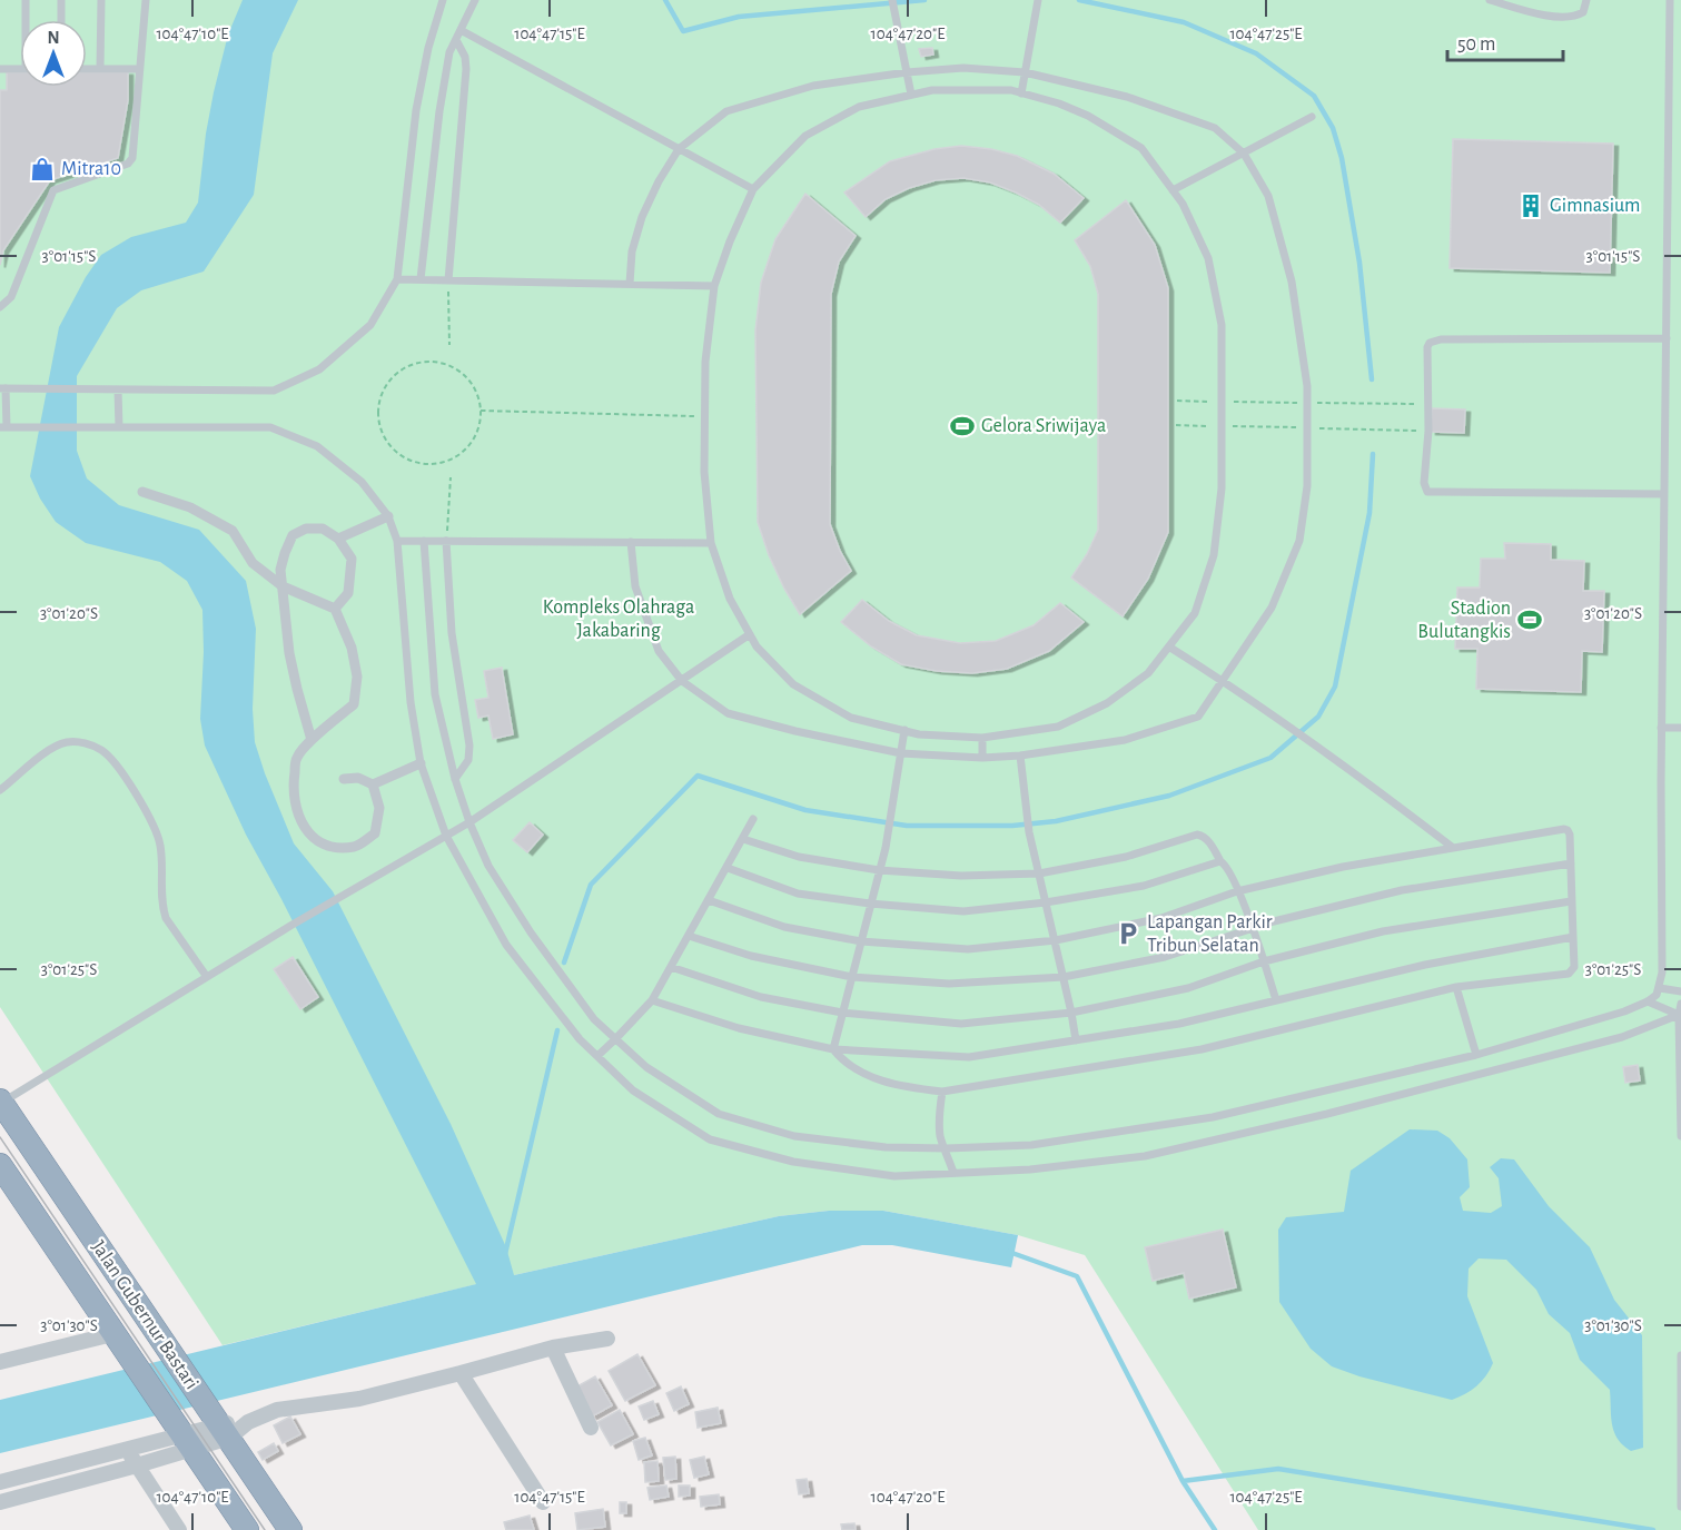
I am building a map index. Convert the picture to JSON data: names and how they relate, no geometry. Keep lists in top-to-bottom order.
{
  "streets": {
    "highway": ["Jalan Gubernur Bastari"]
  },
  "parks": ["Kompleks Olahraga Jakabaring"],
  "places": {
    "shop": ["Mitra10"],
    "building": ["Gimnasium"],
    "sports": ["Gelora Sriwijaya", "Stadion Bulutangkis"],
    "parking": ["Lapangan Parkir Tribun Selatan"]
  },
  "scale_bar": "50 m",
  "north": "top",
  "coordinates": [
    "104°47'10\"E",
    "104°47'15\"E",
    "104°47'20\"E",
    "104°47'25\"E",
    "3°01'15\"S",
    "3°01'20\"S",
    "3°01'25\"S",
    "3°01'30\"S"
  ]
}
